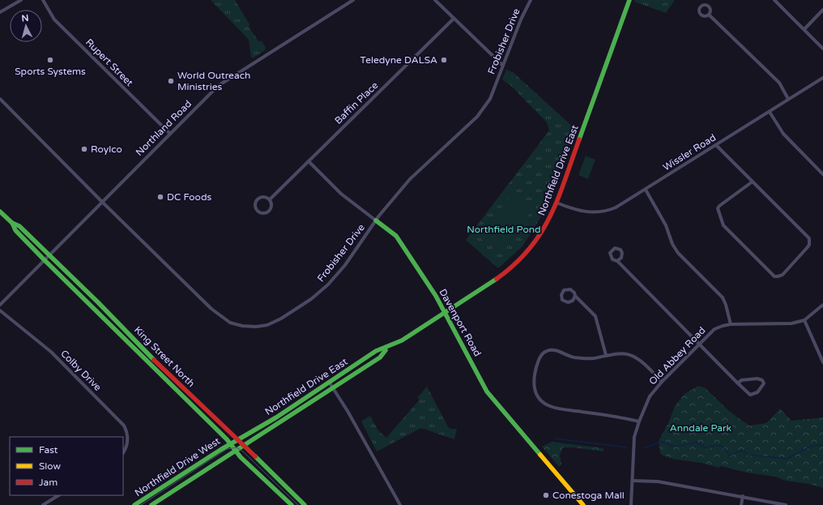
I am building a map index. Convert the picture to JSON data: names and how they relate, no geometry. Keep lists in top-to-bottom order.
{
  "streets": {
    "main road": [
      "Northfield Drive East",
      "Davenport Road",
      "King Street North",
      "Northfield Drive West"
    ],
    "street": [
      "Frobisher Drive",
      "Rupert Street",
      "Baffin Place",
      "Northland Road",
      "Wissler Road",
      "Old Abbey Road",
      "Colby Drive"
    ]
  },
  "crossings": [
    ["Frobisher Drive", "Northland Road"],
    ["Frobisher Drive", "Davenport Road"],
    ["Rupert Street", "Northland Road"],
    ["Baffin Place", "Davenport Road"],
    ["Northland Road", "King Street North"],
    ["Wissler Road", "Northfield Drive East"],
    ["Northfield Drive East", "Davenport Road"],
    ["Northfield Drive East", "King Street North"],
    ["Northfield Drive East", "Northfield Drive West"],
    ["King Street North", "Northfield Drive West"]
  ],
  "parks": ["Northfield Pond", "Anndale Park"],
  "places": [
    "Sports Systems",
    "Teledyne DALSA",
    "World Outreach Ministries",
    "Roylco",
    "DC Foods",
    "Conestoga Mall"
  ],
  "legend": ["Fast", "Slow", "Jam"],
  "north": "top"
}
